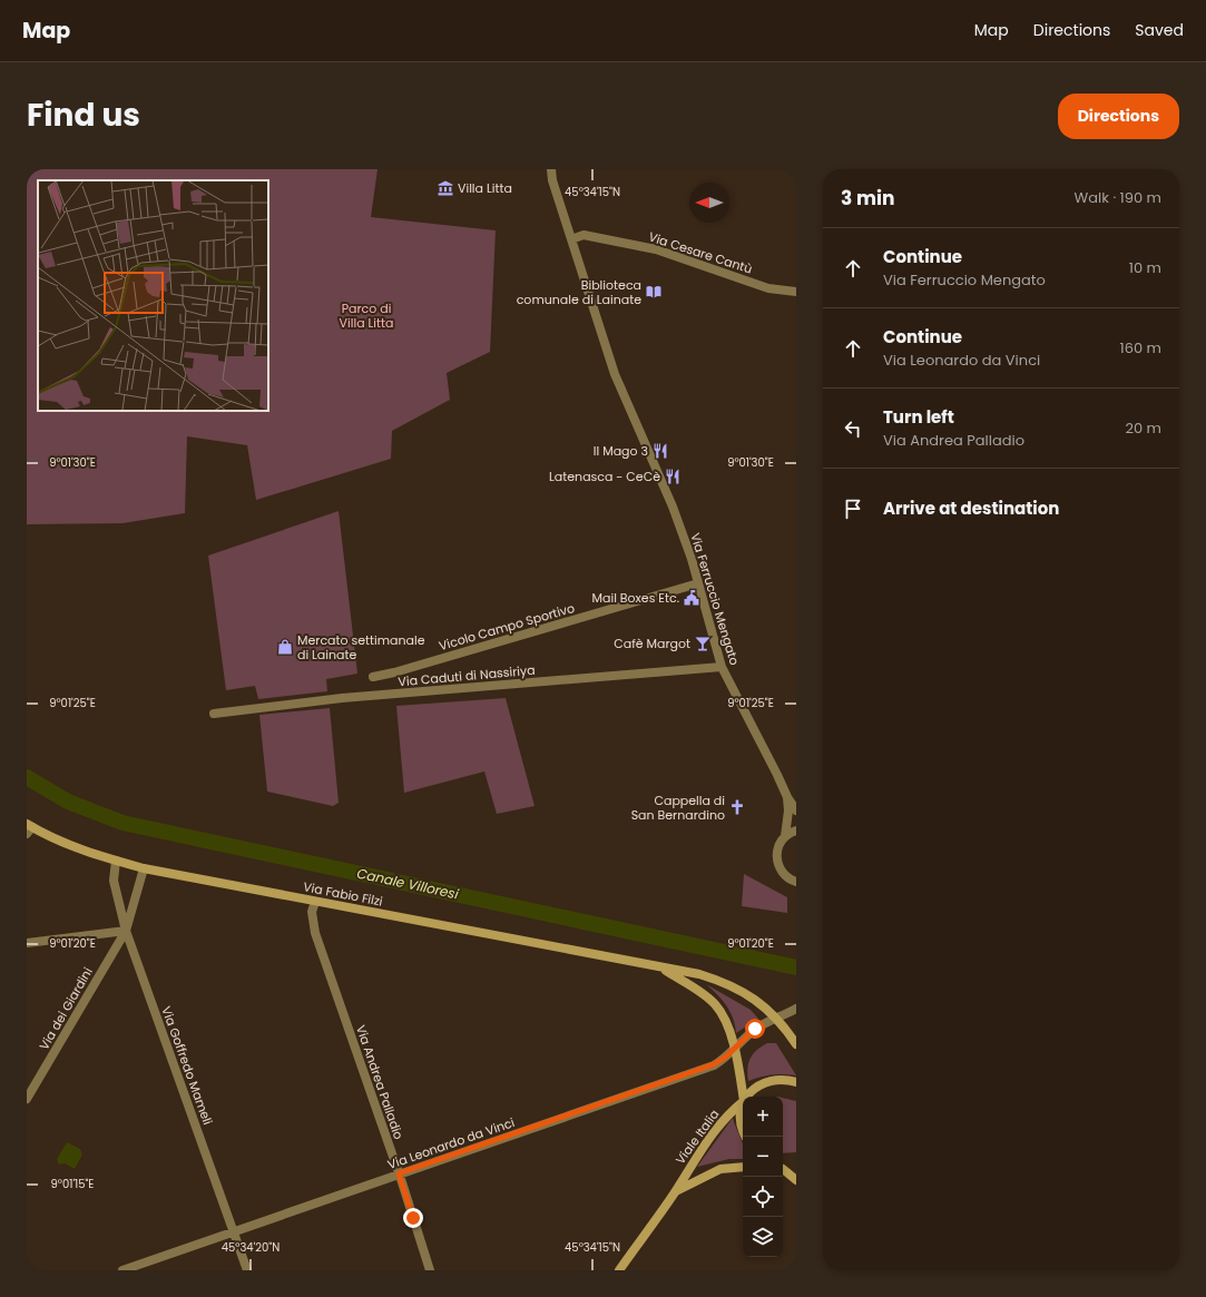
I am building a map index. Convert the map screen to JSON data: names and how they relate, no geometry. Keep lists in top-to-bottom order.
{
  "streets": {
    "street": [
      "Via Cesare Cantù",
      "Via Ferruccio Mengato",
      "Vicolo Campo Sportivo",
      "Via Caduti di Nassiriya",
      "Via Fabio Filzi",
      "Via dei Giardini",
      "Via Goffredo Mameli",
      "Via Andrea Palladio",
      "Viale Italia",
      "Via Leonardo da Vinci"
    ]
  },
  "crossings": [
    ["Via Cesare Cantù", "Via Ferruccio Mengato"],
    ["Via Ferruccio Mengato", "Vicolo Campo Sportivo"],
    ["Via Ferruccio Mengato", "Via Caduti di Nassiriya"],
    ["Via Fabio Filzi", "Via Goffredo Mameli"],
    ["Via Fabio Filzi", "Via Andrea Palladio"],
    ["Via Fabio Filzi", "Via Leonardo da Vinci"],
    ["Via dei Giardini", "Via Goffredo Mameli"],
    ["Via Goffredo Mameli", "Via Leonardo da Vinci"],
    ["Via Andrea Palladio", "Via Leonardo da Vinci"]
  ],
  "water": ["Canale Villoresi"],
  "parks": ["Parco di Villa Litta"],
  "places": {
    "museum": ["Villa Litta"],
    "library": ["Biblioteca comunale di Lainate"],
    "restaurant": ["Il Mago 3", "Latenasca - CeCè"],
    "public building": ["Mail Boxes Etc."],
    "bar": ["Cafè Margot"],
    "shop": ["Mercato settimanale di Lainate"],
    "church": ["Cappella di San Bernardino"]
  },
  "north": "left",
  "page": {
    "header": "Map",
    "nav": ["Map", "Directions", "Saved"],
    "title": "Find us",
    "buttons": "Directions",
    "heading": ["3 min", "Walk · 190 m"],
    "list": [
      ["Continue", "Via Ferruccio Mengato", "10 m"],
      ["Continue", "Via Leonardo da Vinci", "160 m"],
      ["Turn left", "Via Andrea Palladio", "20 m"],
      "Arrive at destination"
    ],
    "map_buttons": ["+", "−"]
  },
  "coordinates": [
    "45°34'15\"N",
    "9°01'30\"E",
    "9°01'25\"E",
    "9°01'20\"E",
    "9°01'15\"E",
    "45°34'20\"N"
  ]
}
